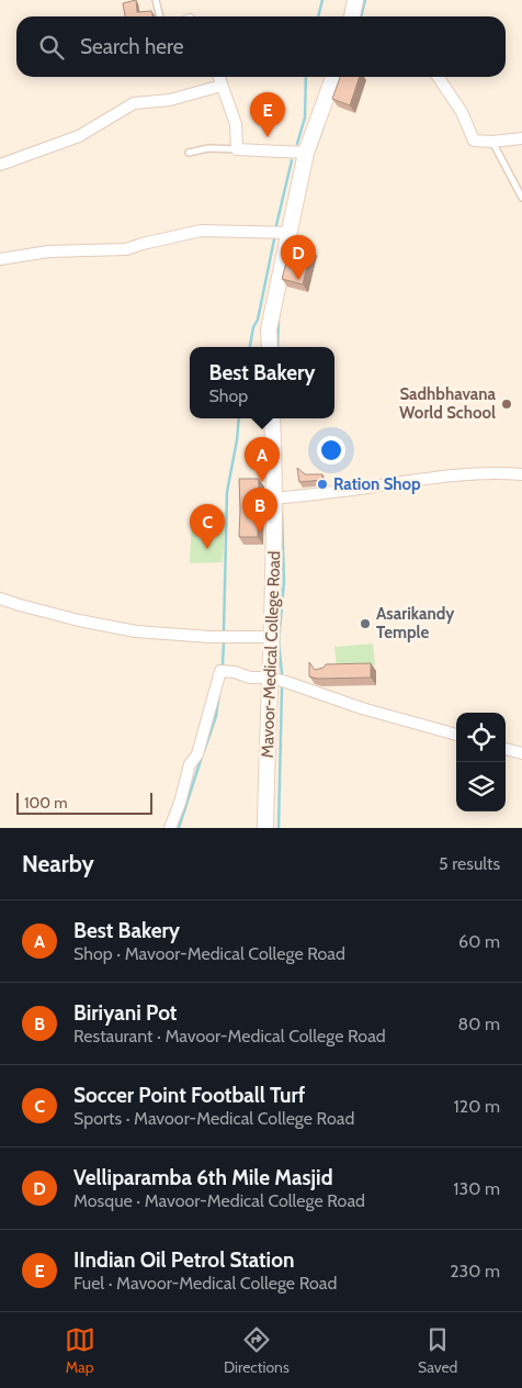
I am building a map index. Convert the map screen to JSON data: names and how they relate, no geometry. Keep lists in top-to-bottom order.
{
  "streets": {
    "main road": ["Mavoor-Medical College Road"]
  },
  "places": ["Sadhbhavana World School", "Ration Shop", "Asarikandy Temple"],
  "scale_bar": "100 m",
  "page": {
    "search": "Search here",
    "pins": [
      "E",
      "D",
      "A",
      "B",
      "C"
    ],
    "popup": ["Best Bakery", "Shop"],
    "scale": "100 m",
    "heading": ["Nearby", "5 results"],
    "list": [
      {
        "mark": "A",
        "name": "Best Bakery",
        "note": "Shop · Mavoor-Medical College Road",
        "value": "60 m"
      },
      {
        "mark": "B",
        "name": "Biriyani Pot",
        "note": "Restaurant · Mavoor-Medical College Road",
        "value": "80 m"
      },
      {
        "mark": "C",
        "name": "Soccer Point Football Turf",
        "note": "Sports · Mavoor-Medical College Road",
        "value": "120 m"
      },
      {
        "mark": "D",
        "name": "Velliparamba 6th Mile Masjid",
        "note": "Mosque · Mavoor-Medical College Road",
        "value": "130 m"
      },
      {
        "mark": "E",
        "name": "IIndian Oil Petrol Station",
        "note": "Fuel · Mavoor-Medical College Road",
        "value": "230 m"
      }
    ],
    "nav": ["Map", "Directions", "Saved"]
  }
}
